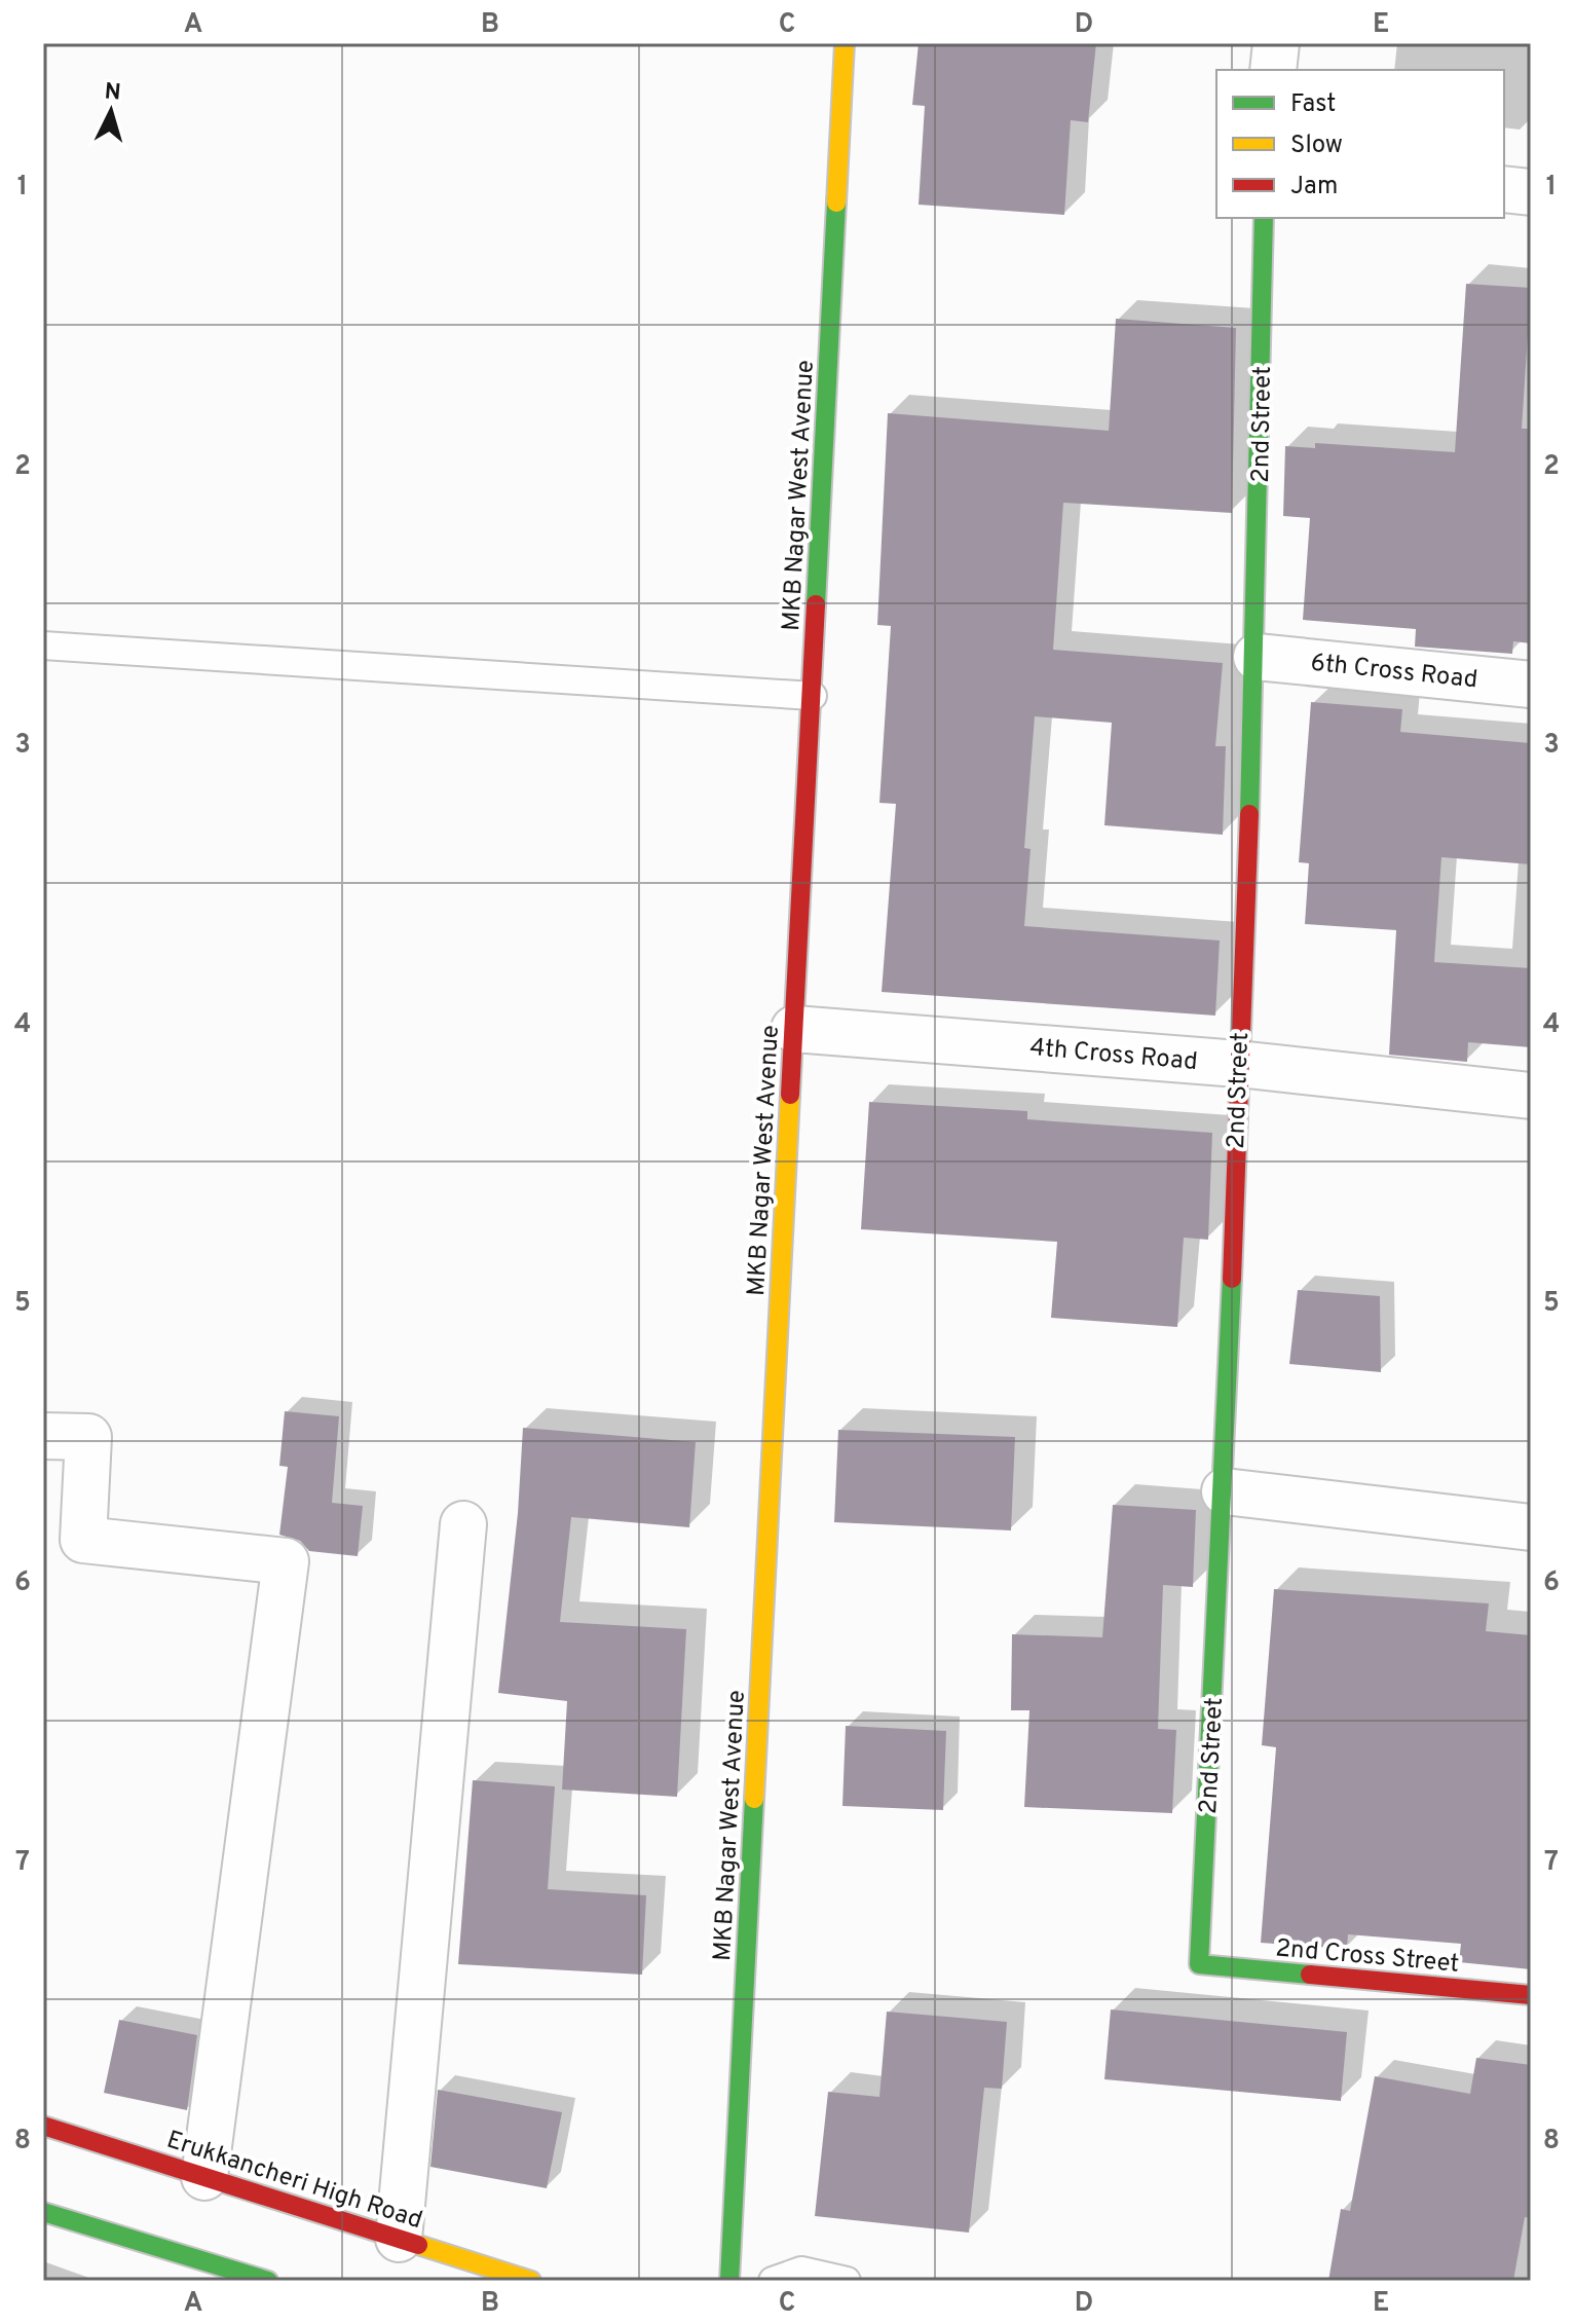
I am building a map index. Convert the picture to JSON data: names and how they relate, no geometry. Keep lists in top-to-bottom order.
{
  "streets": {
    "main road": [
      "2nd Street",
      "MKB Nagar West Avenue",
      "2nd Cross Street",
      "Erukkancheri High Road"
    ],
    "street": ["6th Cross Road", "4th Cross Road"]
  },
  "crossings": [
    ["2nd Street", "6th Cross Road"],
    ["2nd Street", "4th Cross Road"],
    ["2nd Street", "2nd Cross Street"],
    ["MKB Nagar West Avenue", "4th Cross Road"]
  ],
  "legend": ["Fast", "Slow", "Jam"],
  "north": "top",
  "grid": {
    "columns": [
      "A",
      "B",
      "C",
      "D",
      "E"
    ],
    "rows": [
      "1",
      "2",
      "3",
      "4",
      "5",
      "6",
      "7",
      "8"
    ]
  }
}
